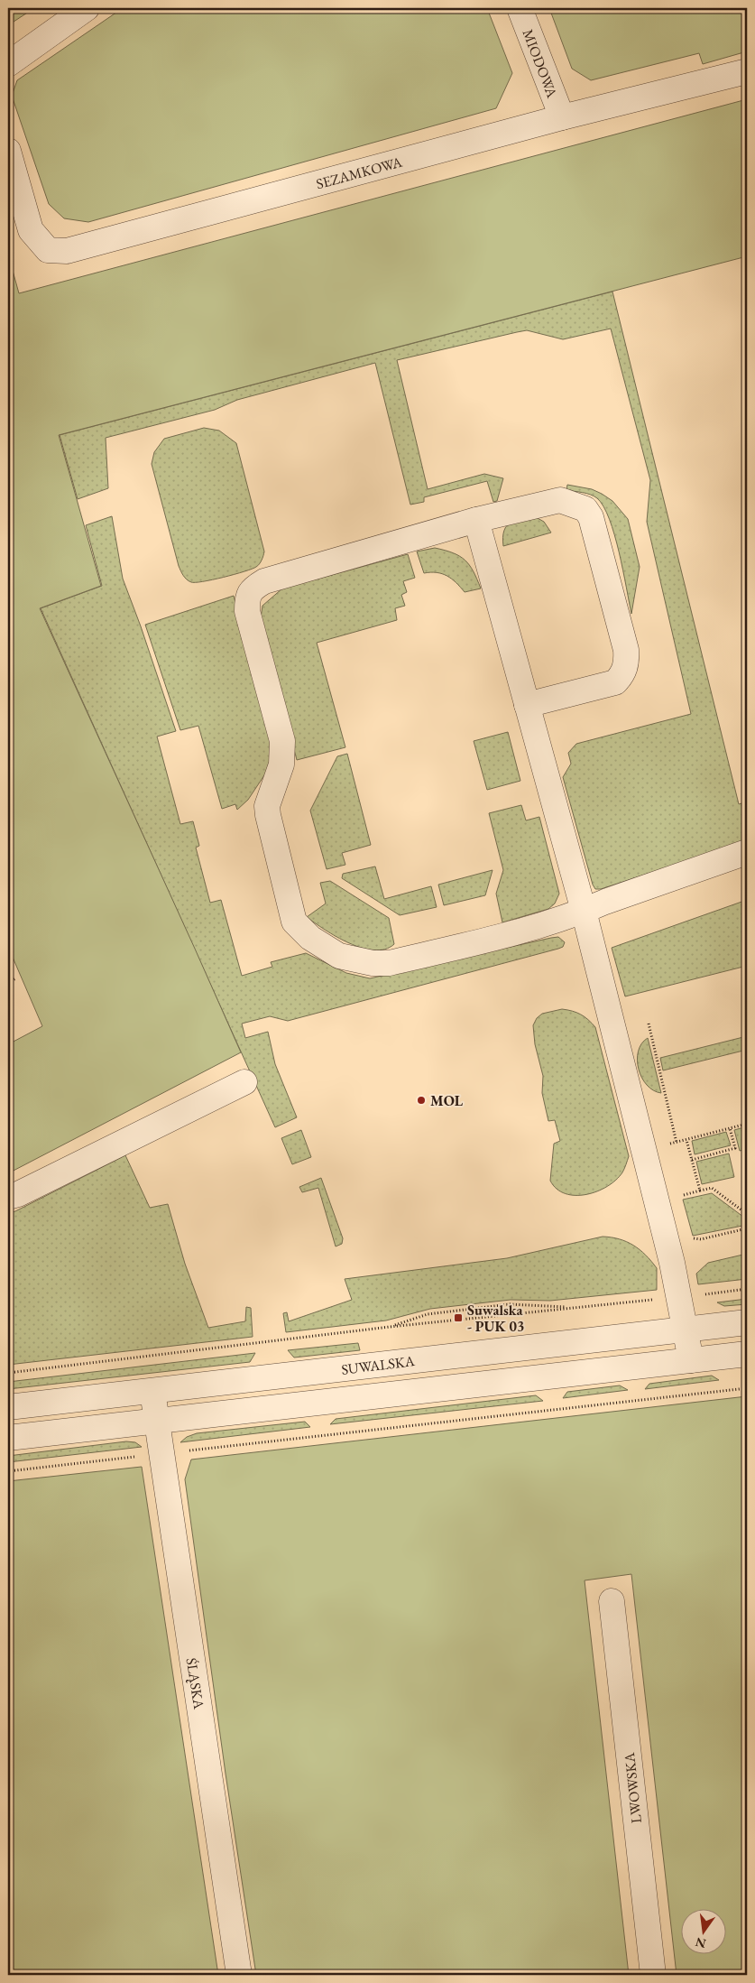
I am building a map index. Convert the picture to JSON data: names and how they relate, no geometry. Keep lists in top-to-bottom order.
{
  "streets": {
    "street": [
      "MIODOWA",
      "SEZAMKOWA",
      "SUWALSKA",
      "ŚLĄSKA",
      "LWOWSKA"
    ]
  },
  "crossings": [
    ["MIODOWA", "SEZAMKOWA"],
    ["SUWALSKA", "ŚLĄSKA"]
  ],
  "places": {
    "other": ["MOL"],
    "transit": ["Suwalska - PUK 03"]
  },
  "north": "bottom"
}
